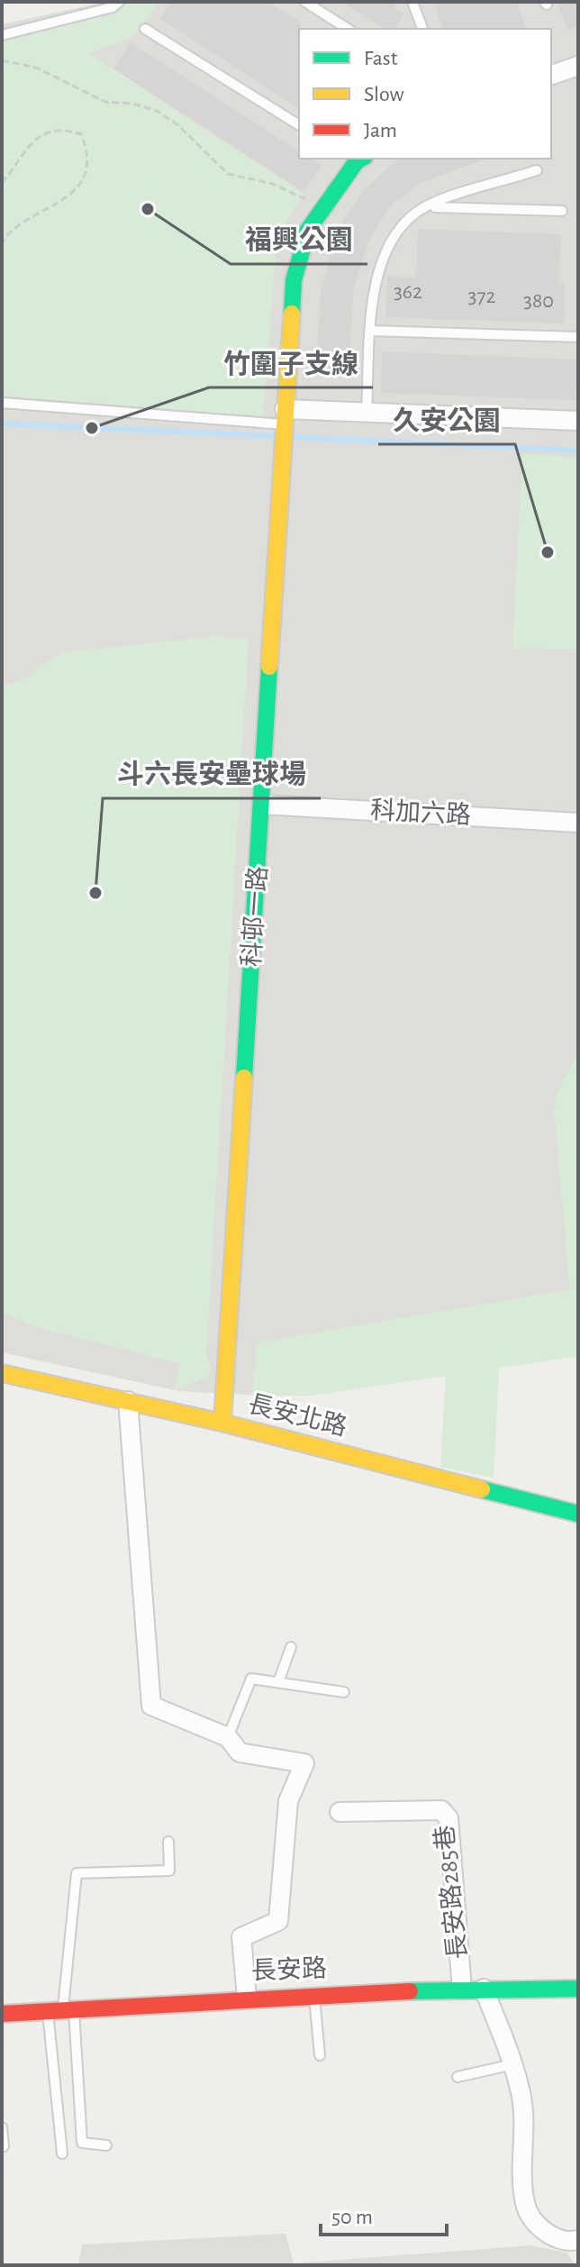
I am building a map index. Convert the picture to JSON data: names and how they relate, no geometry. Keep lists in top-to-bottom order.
{
  "streets": {
    "street": [
      "科加六路",
      "科邨一路",
      "長安北路",
      "長安路285巷",
      "長安路"
    ]
  },
  "crossings": [
    ["科加六路", "科邨一路"],
    ["科邨一路", "長安北路"],
    ["長安路285巷", "長安路"]
  ],
  "places": [
    "福興公園",
    "竹圍子支線",
    "久安公園",
    "斗六長安壘球場"
  ],
  "house_numbers": ["362", "372", "380"],
  "legend": ["Fast", "Slow", "Jam"],
  "scale_bar": "50 m"
}
